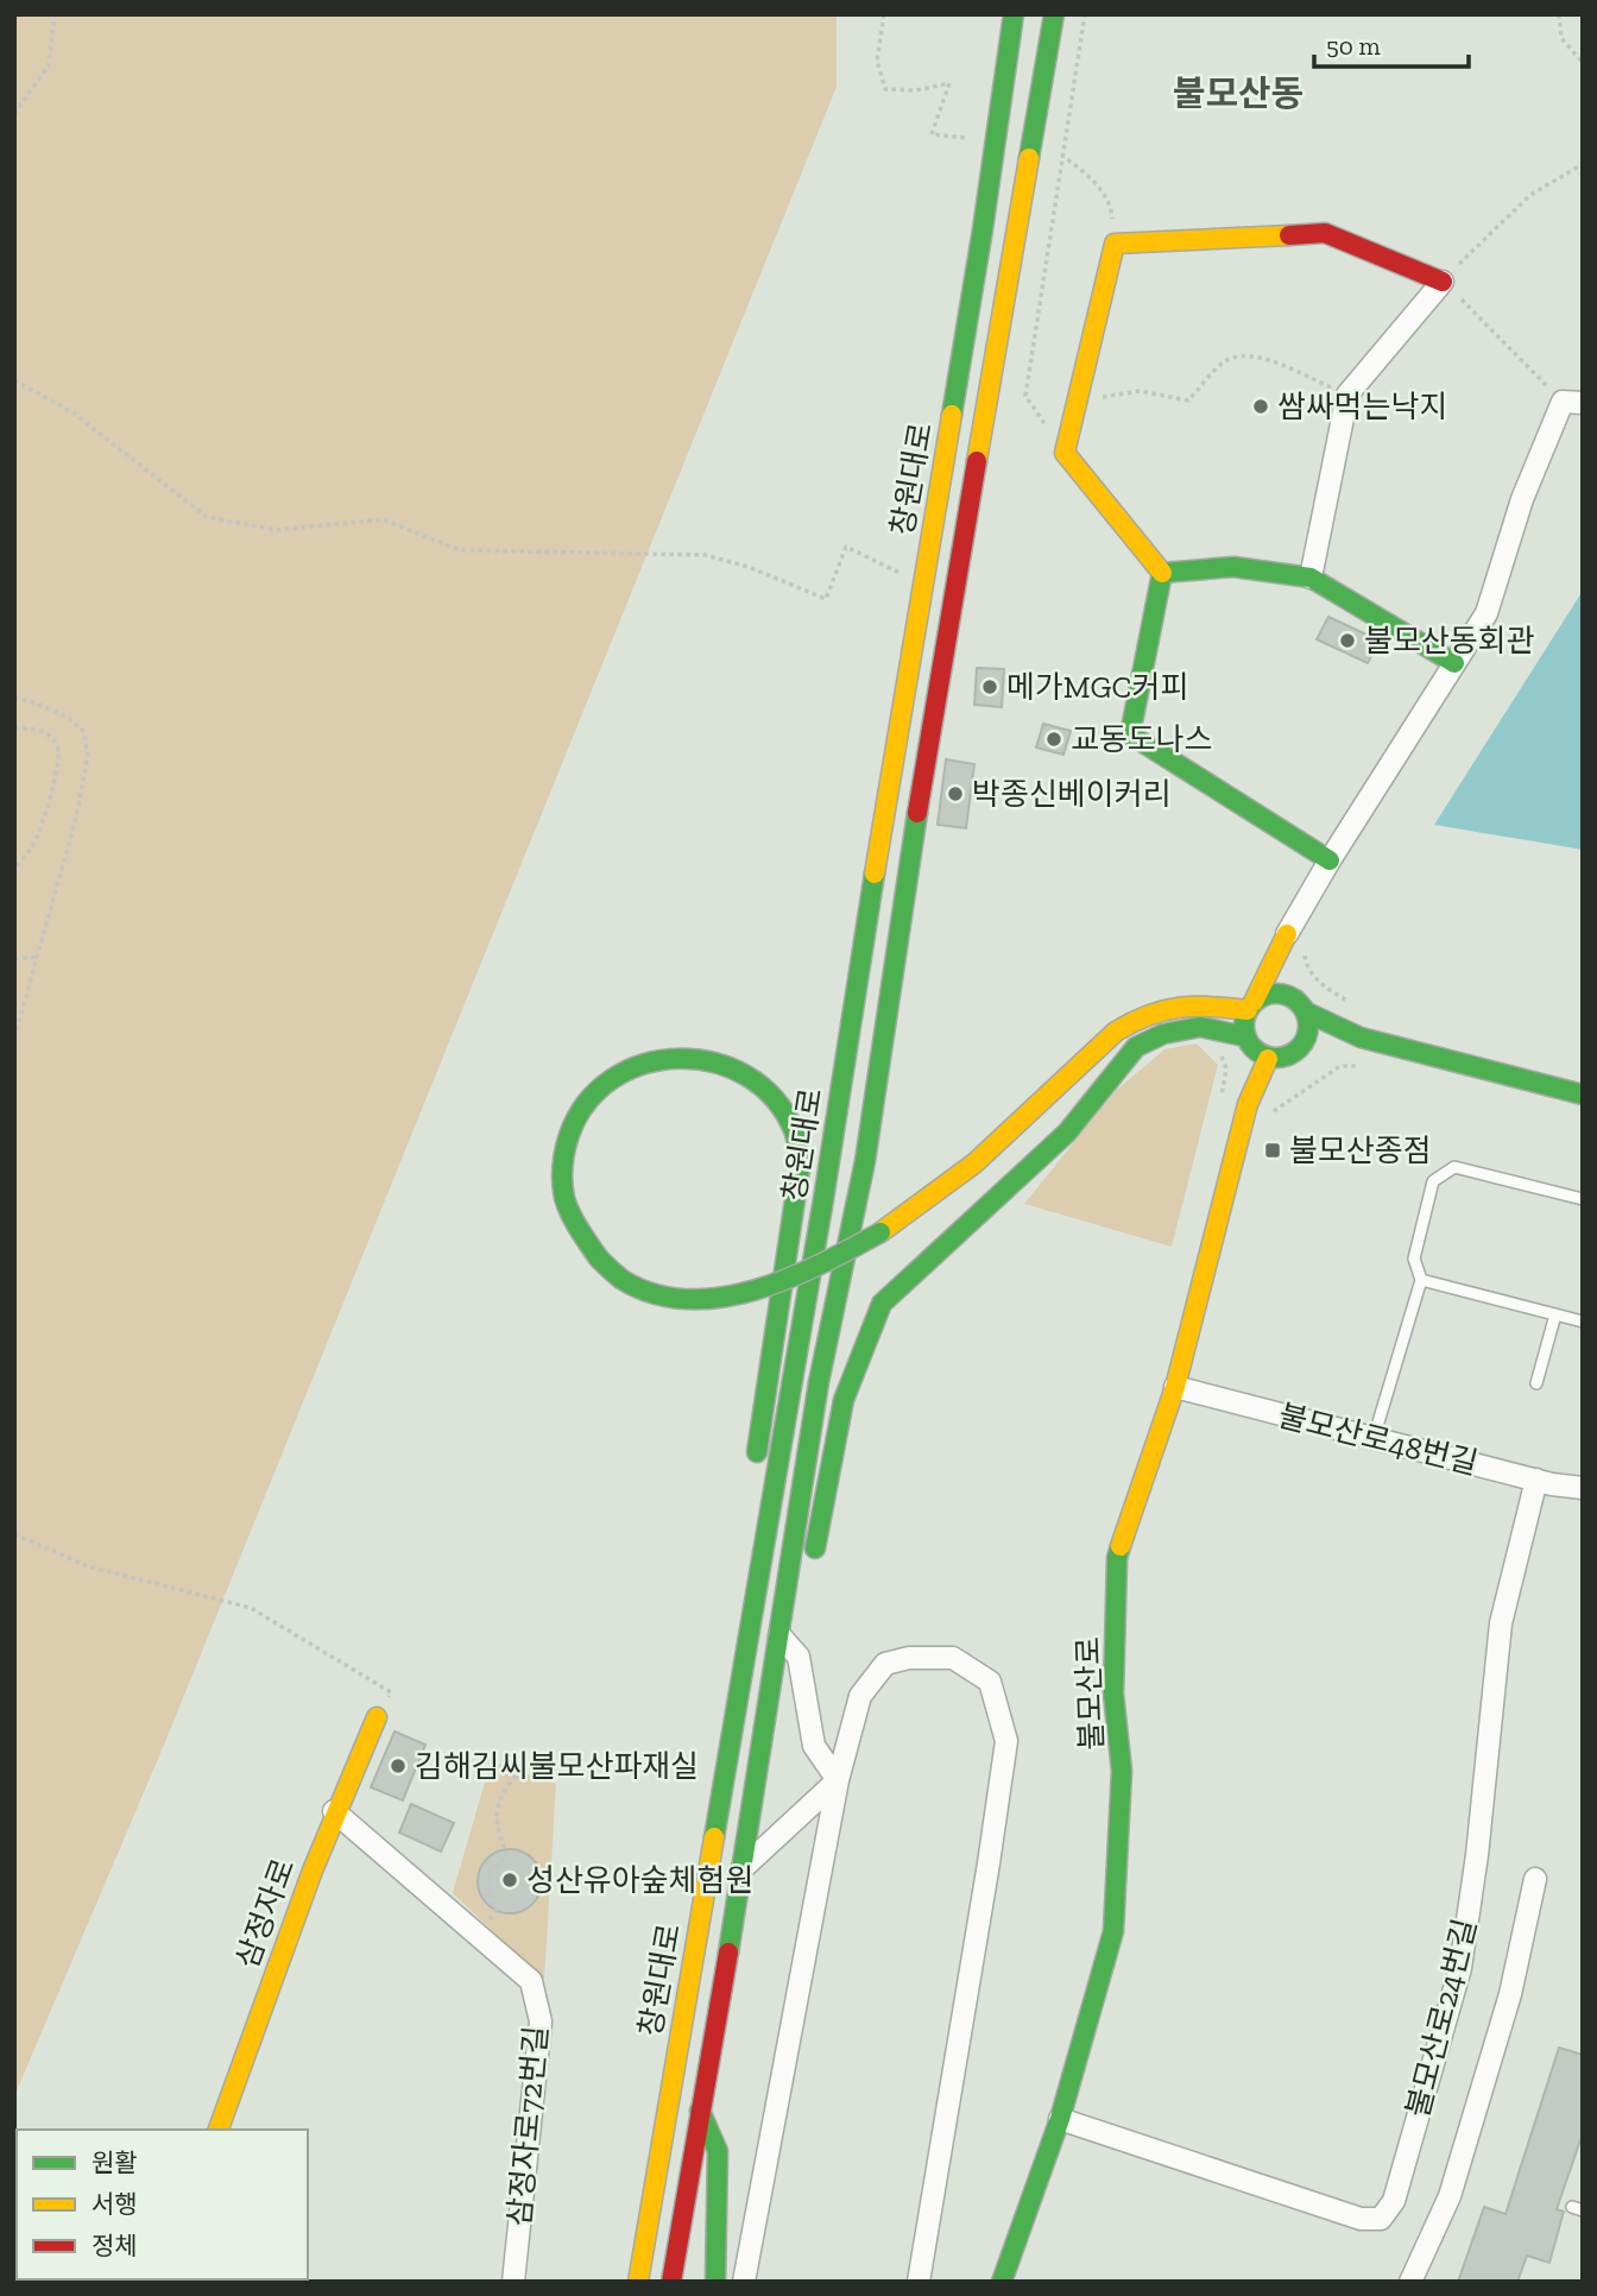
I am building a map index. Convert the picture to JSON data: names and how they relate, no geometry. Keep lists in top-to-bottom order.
{
  "streets": {
    "main road": ["창원대로", "불모산로", "삼정자로"],
    "street": ["불모산로48번길", "불모산로24번길", "삼정자로72번길"]
  },
  "crossings": [
    ["불모산로48번길", "불모산로"],
    ["불모산로48번길", "불모산로24번길"],
    ["불모산로", "불모산로24번길"],
    ["삼정자로", "삼정자로72번길"]
  ],
  "districts": ["불모산동"],
  "places": {
    "other": [
      "쌈싸먹는낙지",
      "불모산동회관",
      "메가MGC커피",
      "교동도나스",
      "박종신베이커리",
      "김해김씨불모산파재실",
      "성산유아숲체험원"
    ],
    "transit": ["불모산종점"]
  },
  "legend": ["원활", "서행", "정체"],
  "scale_bar": "50 m"
}
